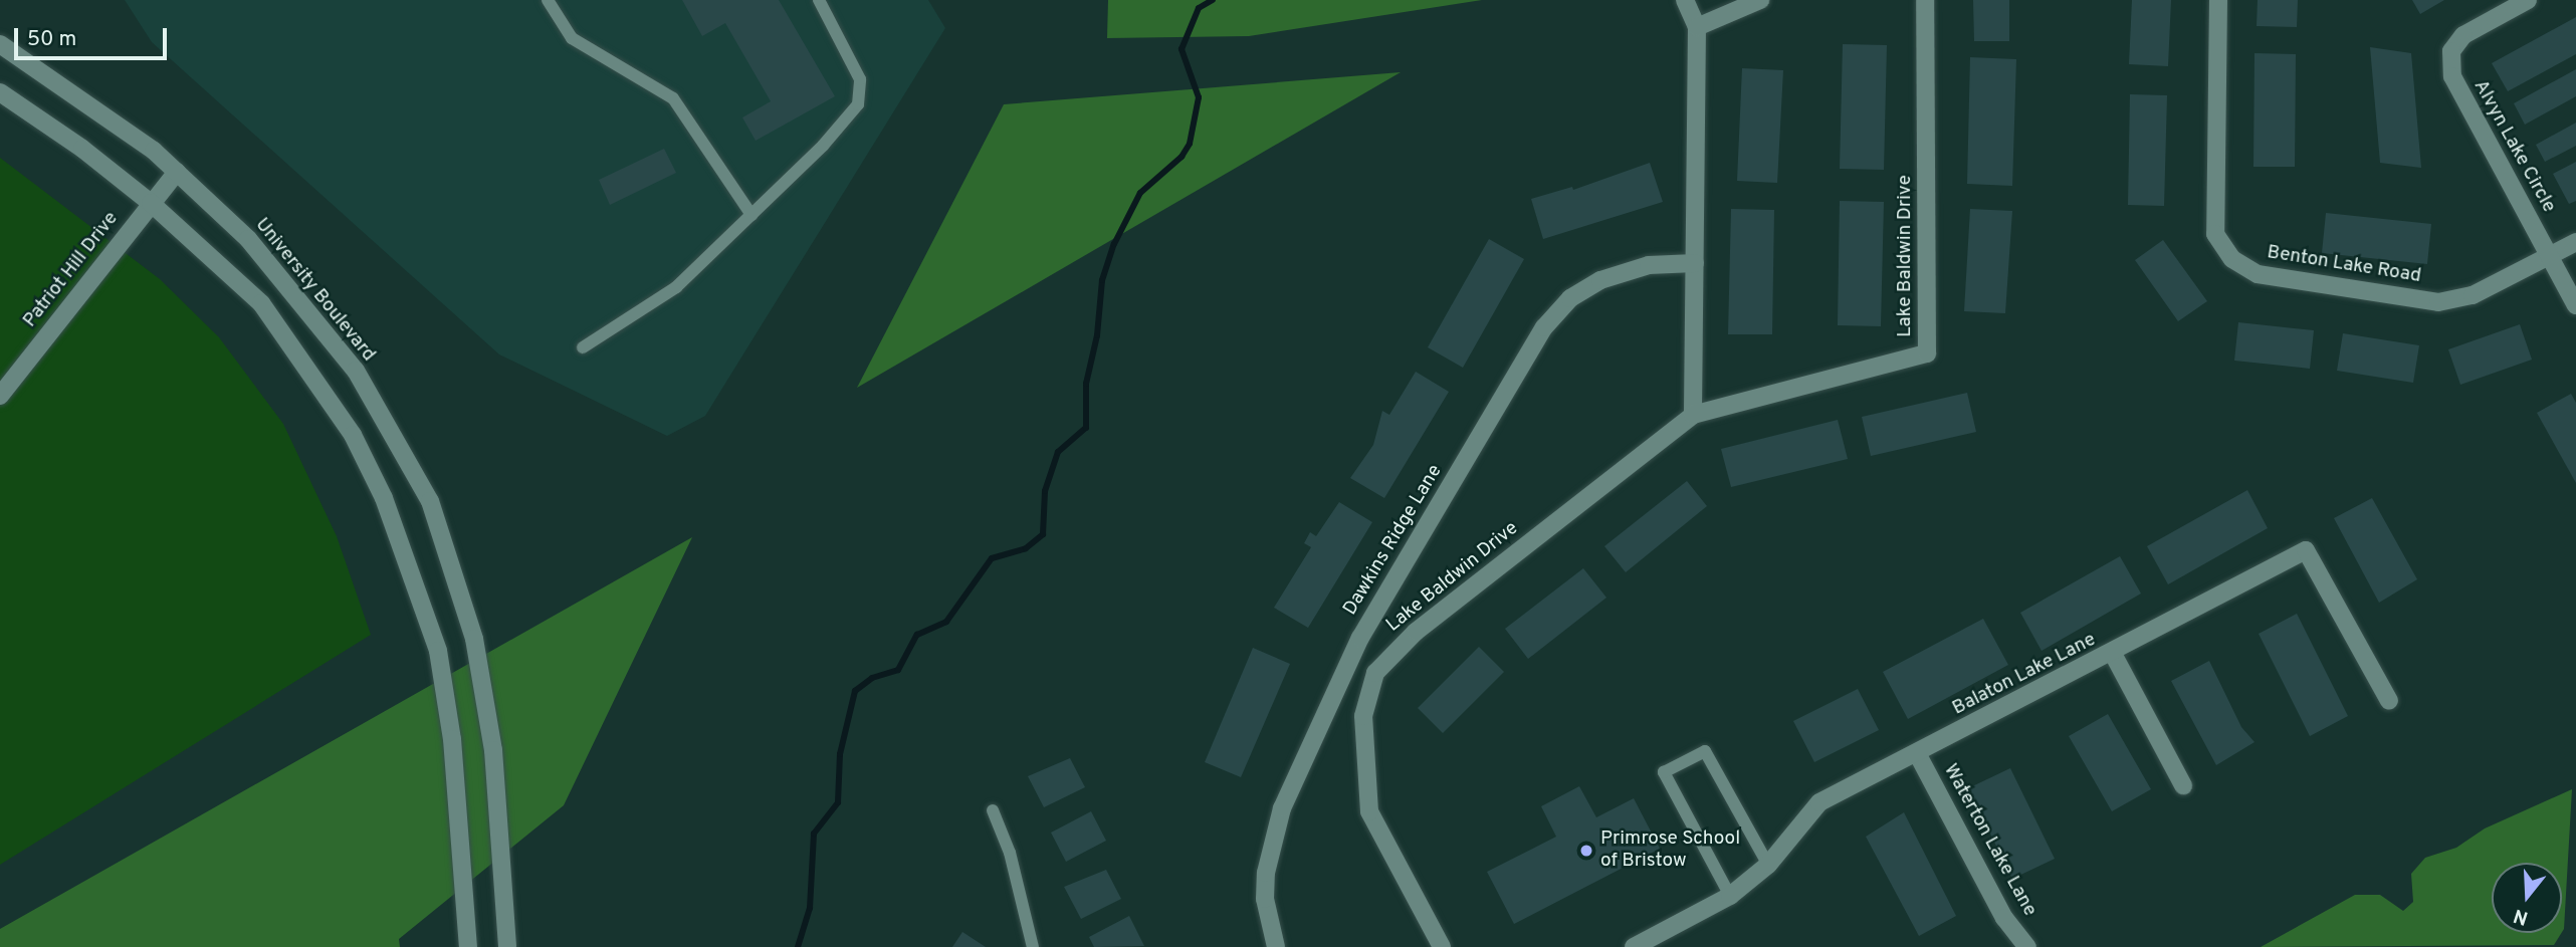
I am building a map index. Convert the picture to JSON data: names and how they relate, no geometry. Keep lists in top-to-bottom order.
{
  "streets": {
    "street": [
      "Alvyn Lake Circle",
      "Lake Baldwin Drive",
      "Benton Lake Road",
      "Patriot Hill Drive",
      "University Boulevard",
      "Dawkins Ridge Lane",
      "Balaton Lake Lane",
      "Waterton Lake Lane"
    ]
  },
  "crossings": [
    ["Alvyn Lake Circle", "Benton Lake Road"],
    ["Patriot Hill Drive", "University Boulevard"],
    ["Balaton Lake Lane", "Waterton Lake Lane"]
  ],
  "places": ["Primrose School of Bristow"],
  "scale_bar": "50 m",
  "north": "bottom"
}
